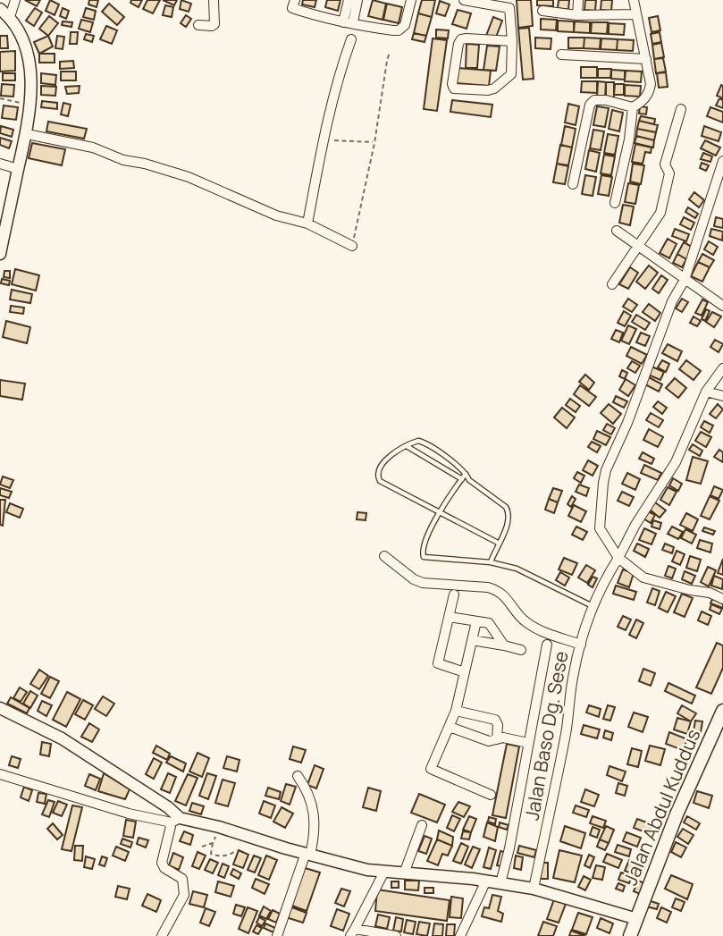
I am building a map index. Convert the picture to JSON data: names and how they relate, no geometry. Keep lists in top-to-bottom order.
{
  "streets": {
    "main road": ["Jalan Abdul Kuddus"],
    "street": ["Jalan Baso Dg. Sese"]
  }
}
